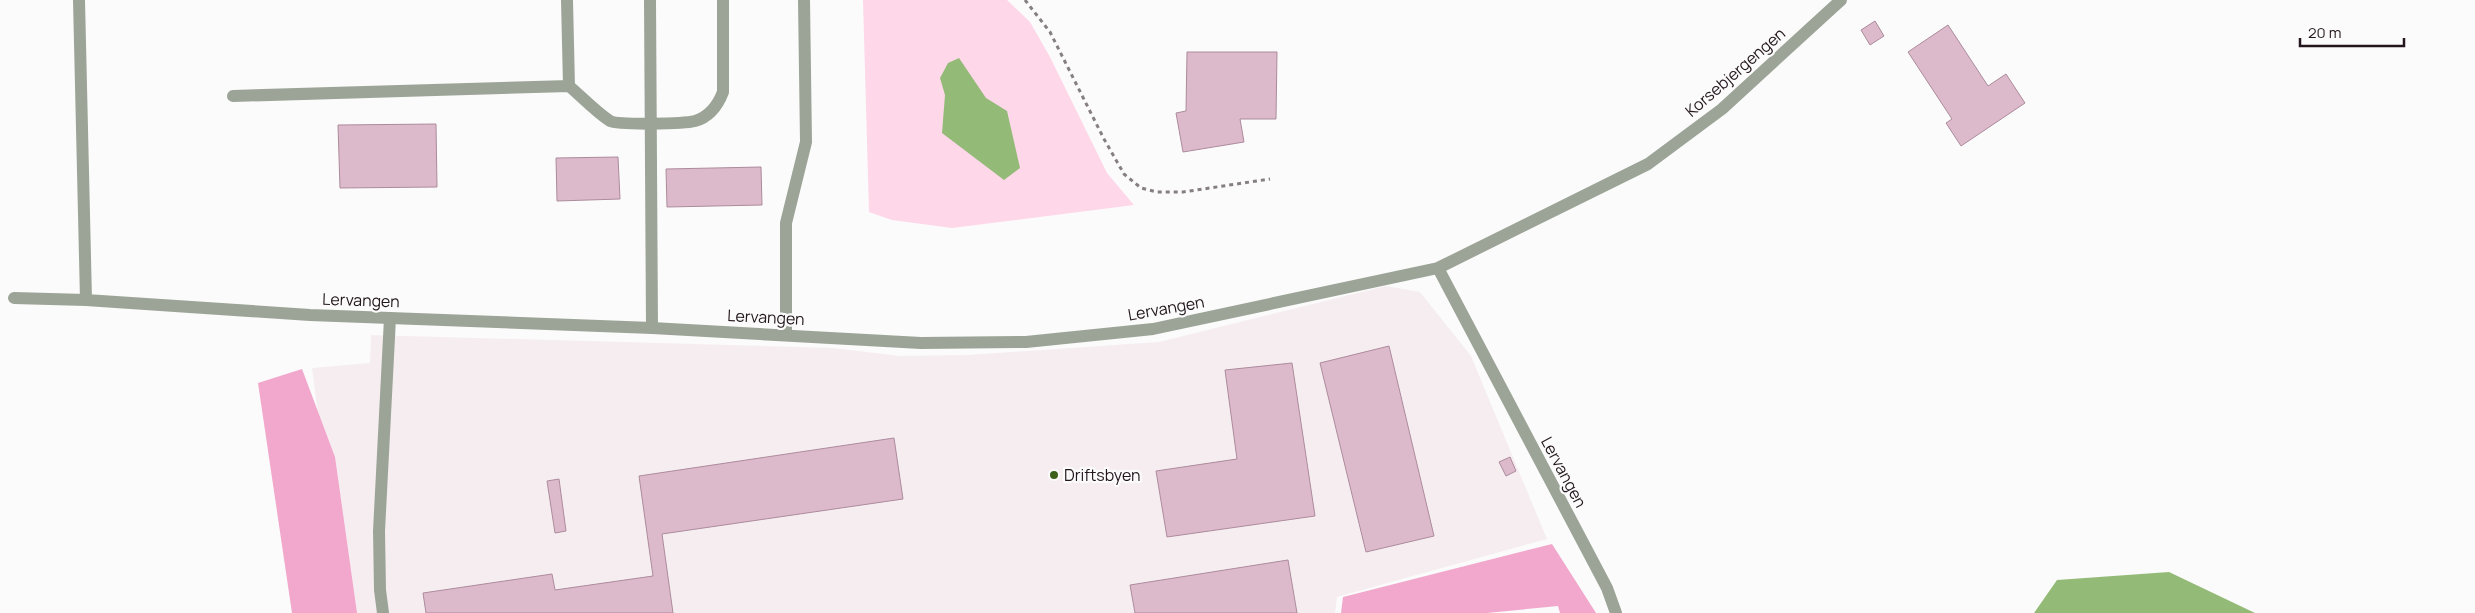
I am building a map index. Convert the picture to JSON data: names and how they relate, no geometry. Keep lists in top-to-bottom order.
{
  "streets": {
    "street": ["Korsebjergengen", "Lervangen"]
  },
  "crossings": [
    ["Korsebjergengen", "Lervangen"]
  ],
  "places": ["Driftsbyen"],
  "scale_bar": "20 m"
}
